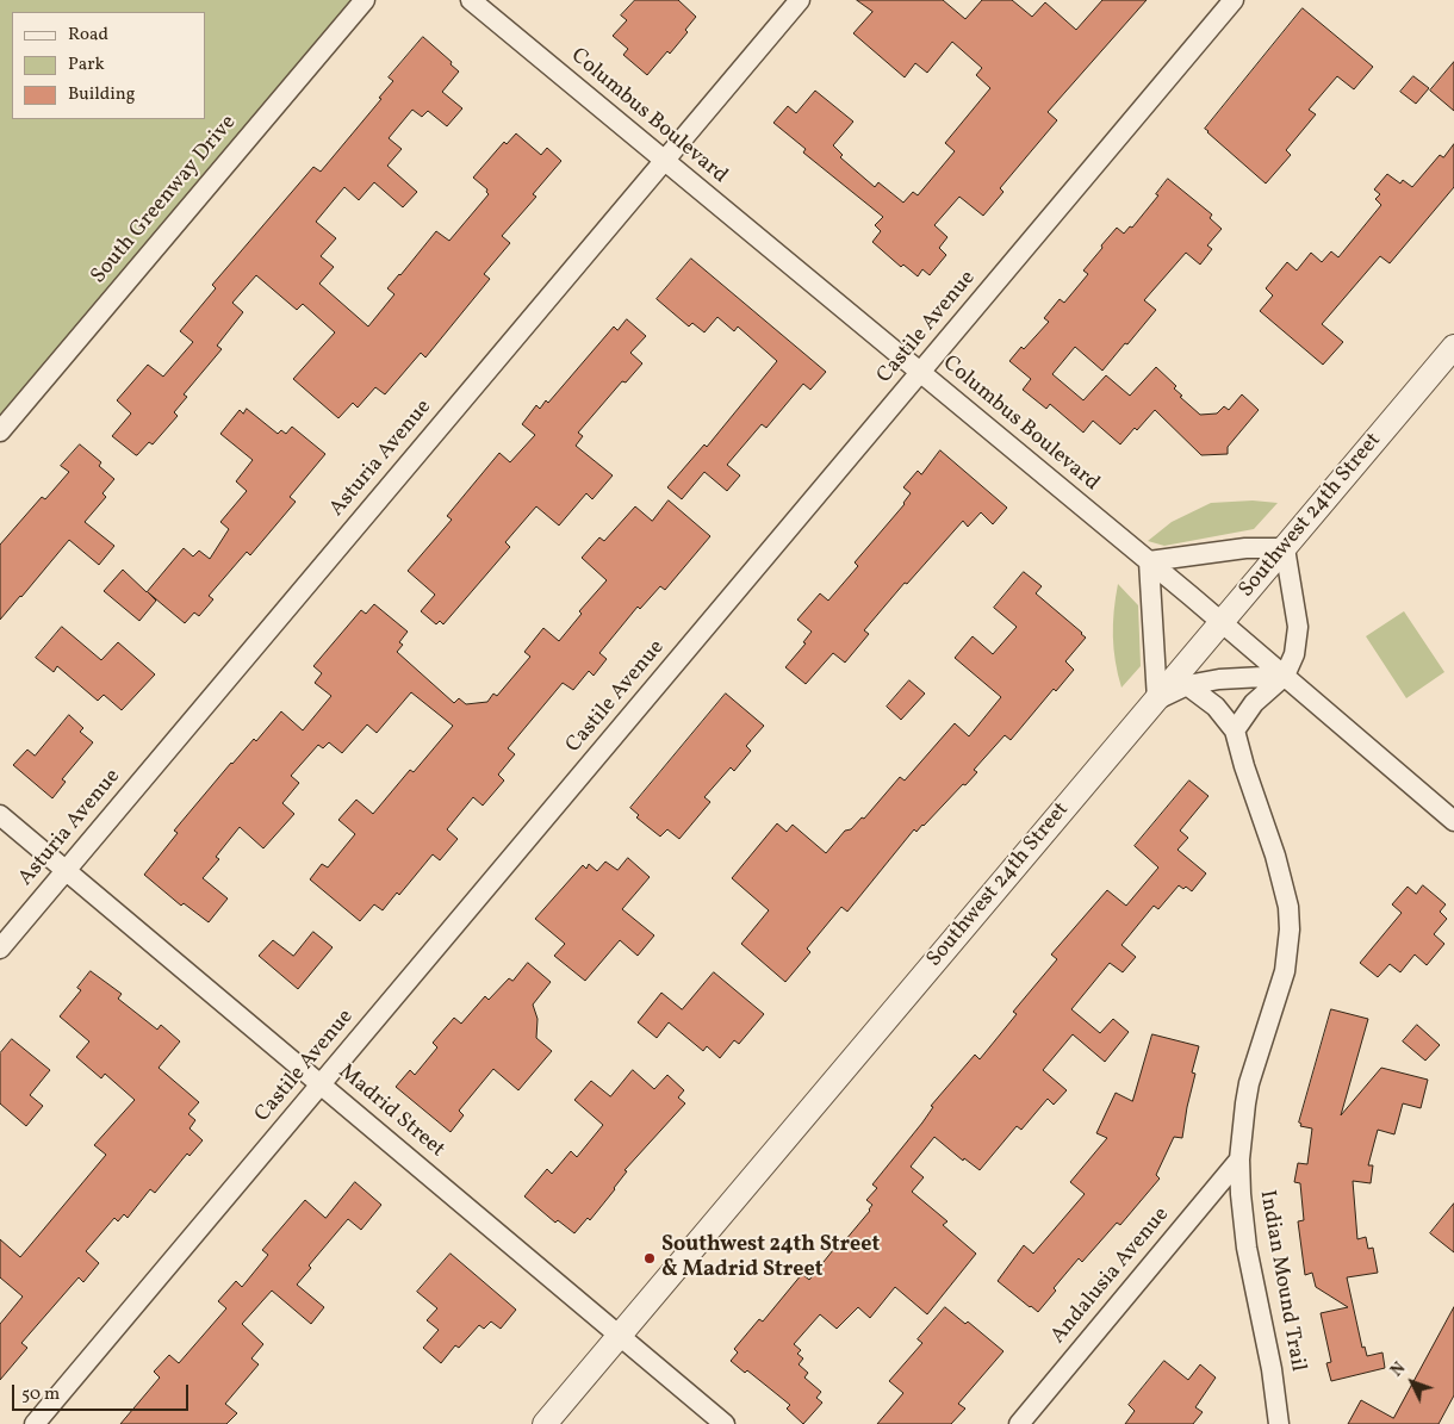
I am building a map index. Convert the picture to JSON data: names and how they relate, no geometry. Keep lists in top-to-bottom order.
{
  "streets": {
    "street": [
      "Columbus Boulevard",
      "South Greenway Drive",
      "Castile Avenue",
      "Asturia Avenue",
      "Southwest 24th Street",
      "Madrid Street",
      "Andalusia Avenue",
      "Indian Mound Trail"
    ]
  },
  "crossings": [
    ["Columbus Boulevard", "Castile Avenue"],
    ["Columbus Boulevard", "Asturia Avenue"],
    ["Columbus Boulevard", "Southwest 24th Street"],
    ["Castile Avenue", "Madrid Street"],
    ["Asturia Avenue", "Madrid Street"],
    ["Southwest 24th Street", "Madrid Street"],
    ["Andalusia Avenue", "Indian Mound Trail"]
  ],
  "places": ["Southwest 24th Street & Madrid Street"],
  "legend": ["Road", "Park", "Building"],
  "scale_bar": "50 m",
  "north": "top left"
}
